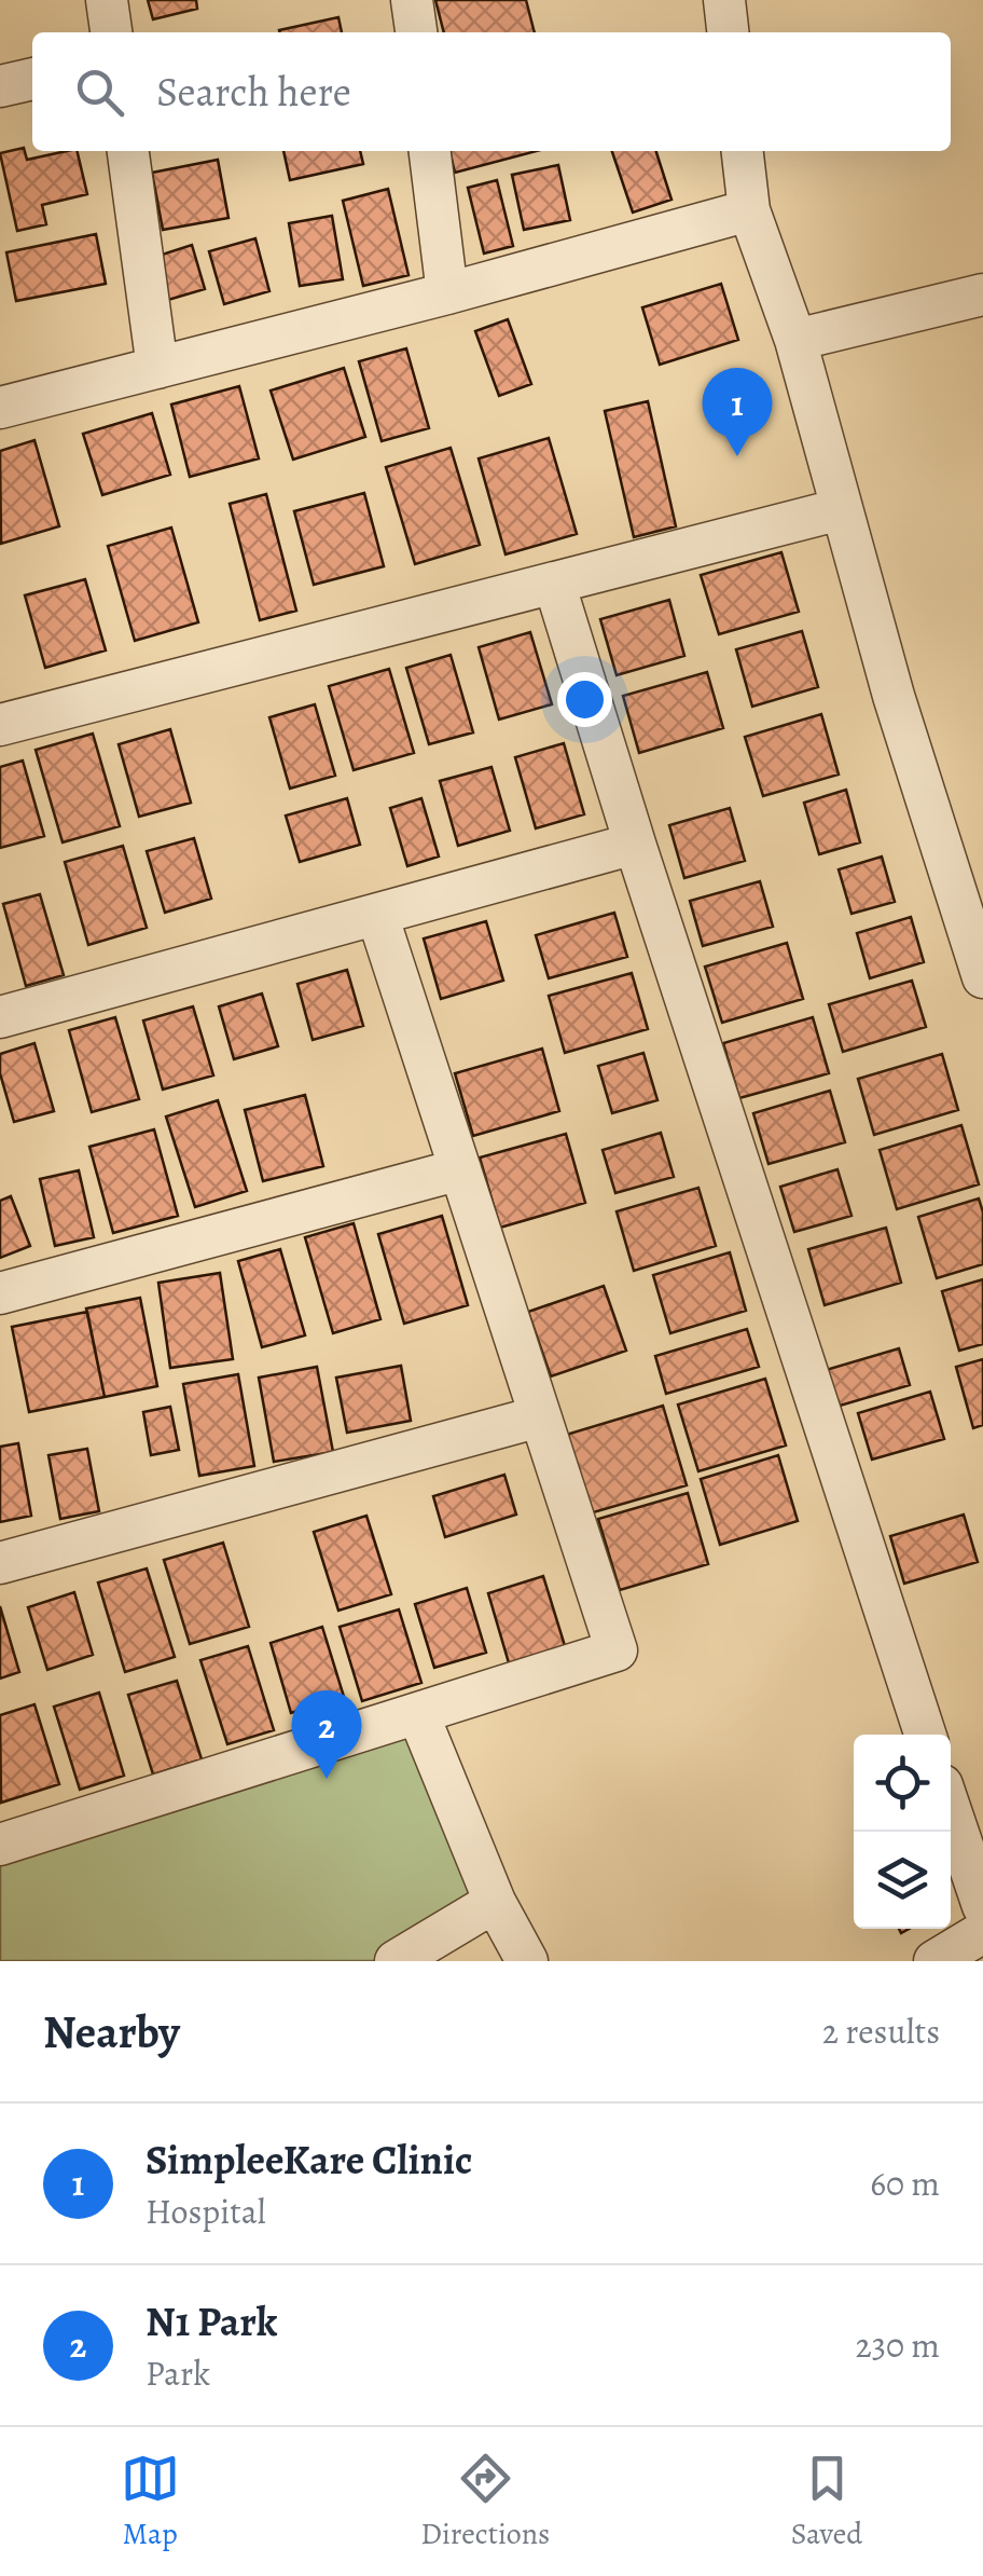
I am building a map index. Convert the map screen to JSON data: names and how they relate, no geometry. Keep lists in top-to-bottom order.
{
  "page": {
    "search": "Search here",
    "pins": ["1", "2"],
    "heading": ["Nearby", "2 results"],
    "list": [
      {
        "mark": "1",
        "name": "SimpleeKare Clinic",
        "note": "Hospital",
        "value": "60 m"
      },
      {
        "mark": "2",
        "name": "N1 Park",
        "note": "Park",
        "value": "230 m"
      }
    ],
    "nav": ["Map", "Directions", "Saved"]
  }
}
